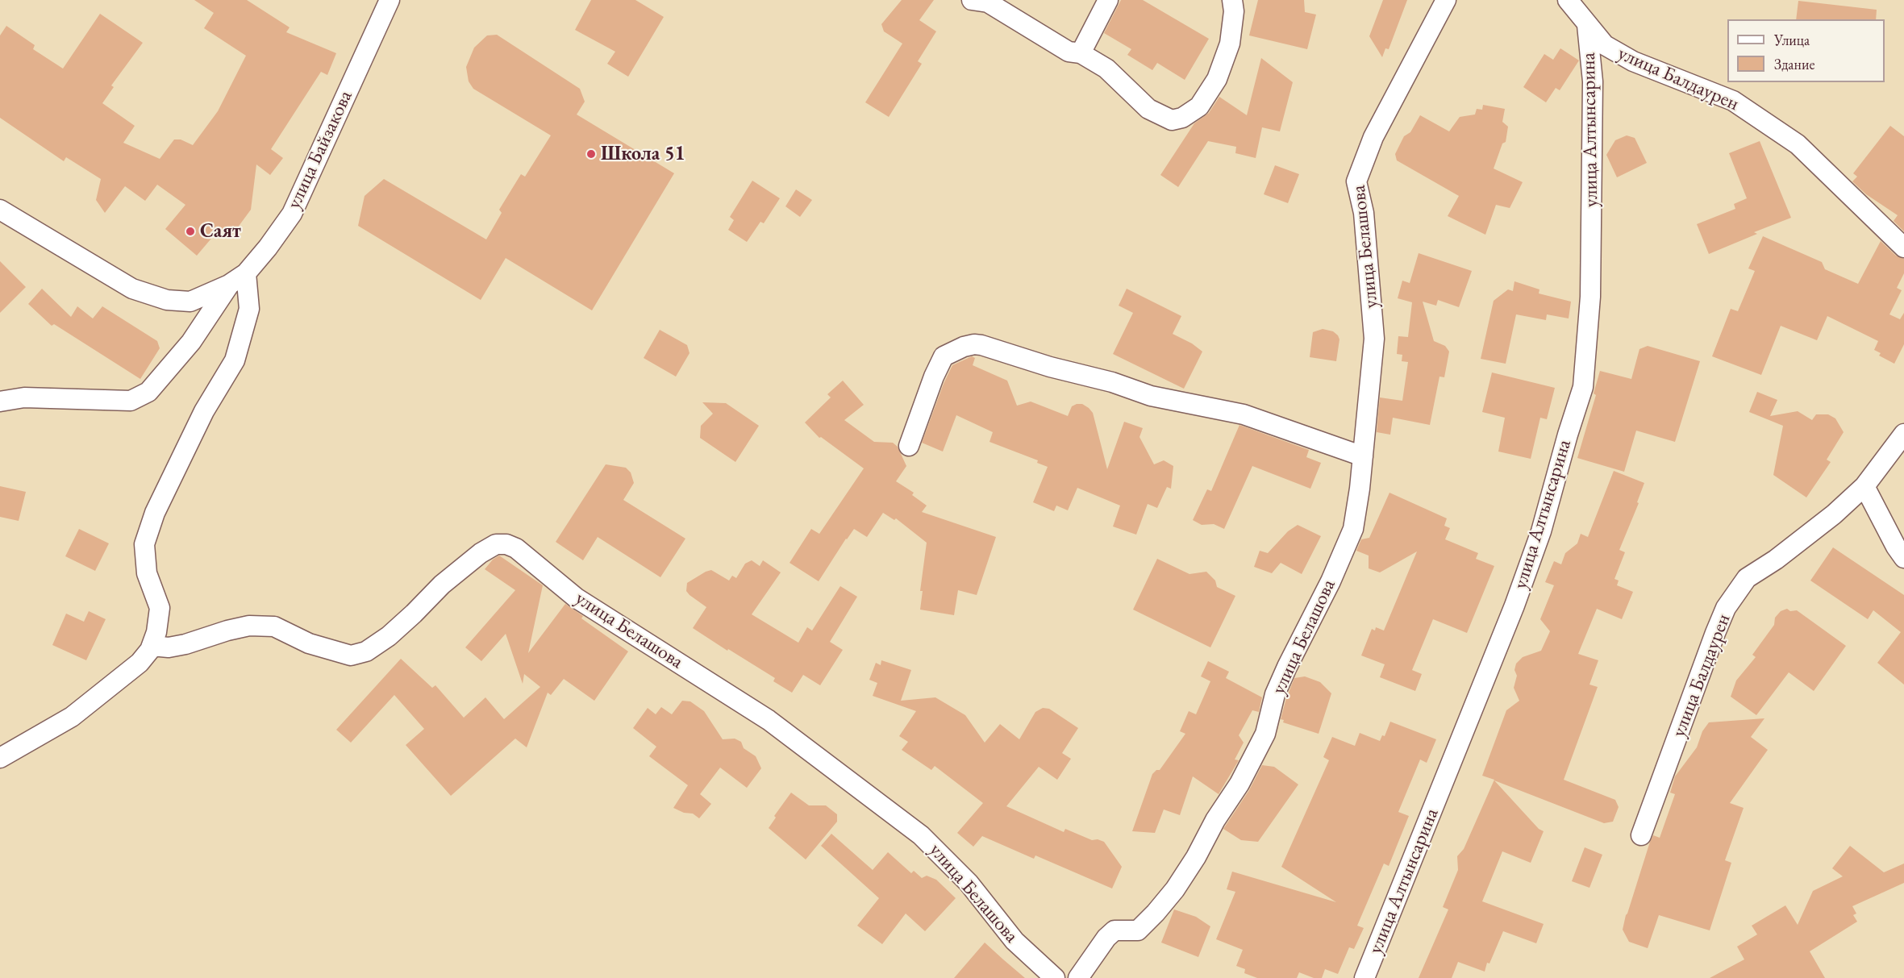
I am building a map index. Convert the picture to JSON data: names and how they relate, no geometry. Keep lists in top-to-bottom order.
{
  "streets": {
    "street": [
      "улица Балдаурен",
      "улица Алтынсарина",
      "улица Байзакова",
      "улица Белашова"
    ]
  },
  "crossings": [
    ["улица Балдаурен", "улица Алтынсарина"]
  ],
  "places": ["Школа 51", "Саят"],
  "legend": ["Улица", "Здание"]
}
